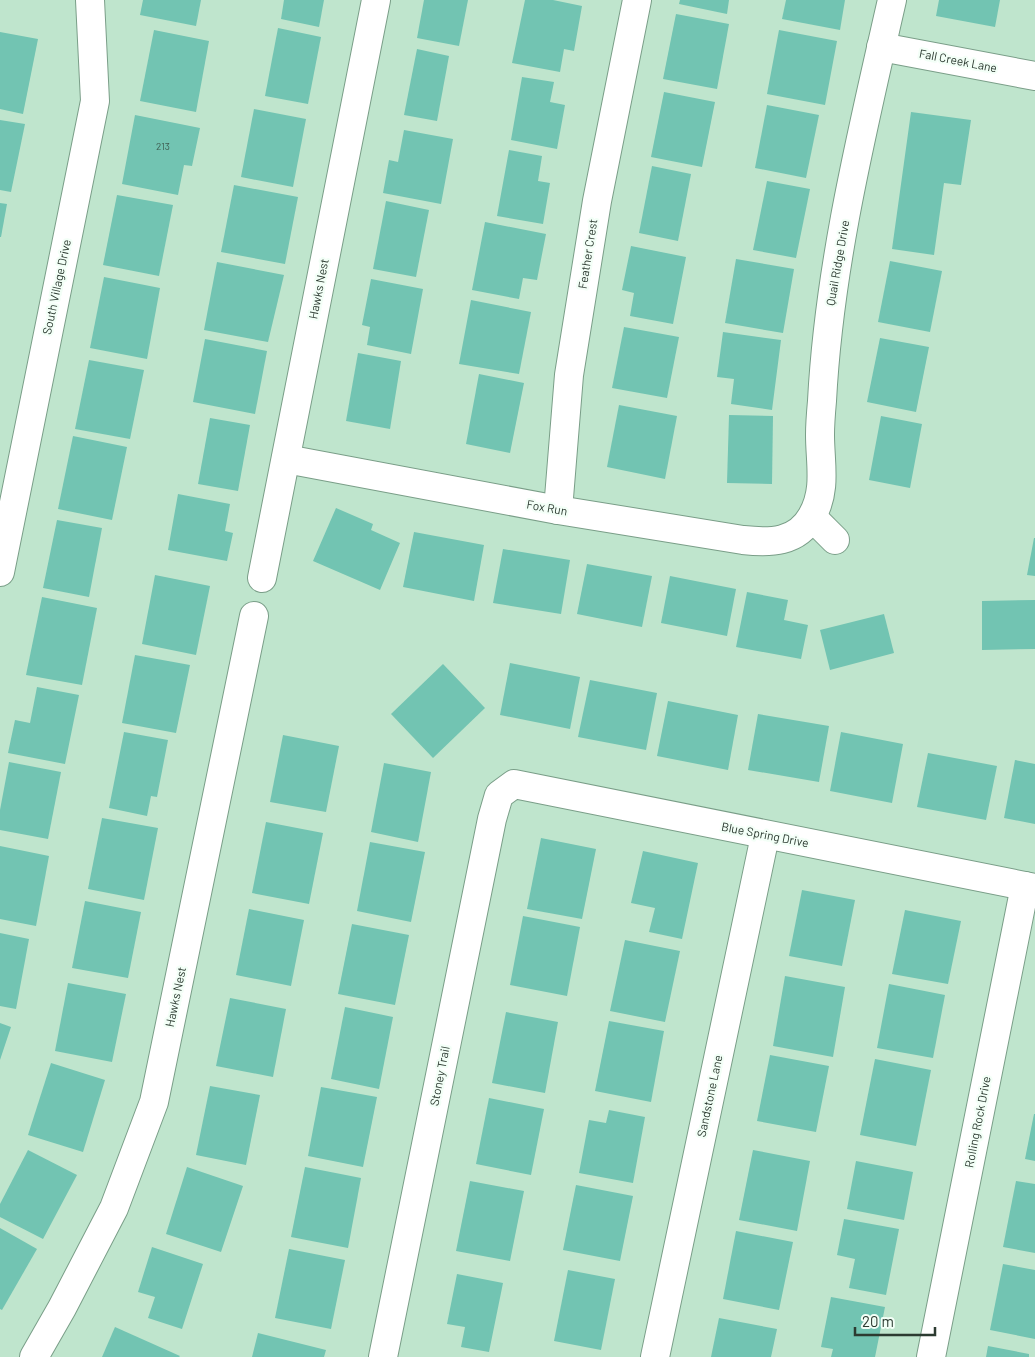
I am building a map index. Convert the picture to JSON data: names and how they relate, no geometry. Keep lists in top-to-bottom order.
{
  "streets": {
    "street": [
      "Fall Creek Lane",
      "Feather Crest",
      "Quail Ridge Drive",
      "South Village Drive",
      "Hawks Nest",
      "Fox Run",
      "Blue Spring Drive",
      "Stoney Trail",
      "Sandstone Lane",
      "Rolling Rock Drive"
    ]
  },
  "crossings": [
    ["Fall Creek Lane", "Quail Ridge Drive"],
    ["Feather Crest", "Fox Run"],
    ["Quail Ridge Drive", "Fox Run"],
    ["Hawks Nest", "Fox Run"],
    ["Blue Spring Drive", "Stoney Trail"],
    ["Blue Spring Drive", "Sandstone Lane"],
    ["Blue Spring Drive", "Rolling Rock Drive"]
  ],
  "house_numbers": ["213"],
  "scale_bar": "20 m"
}
